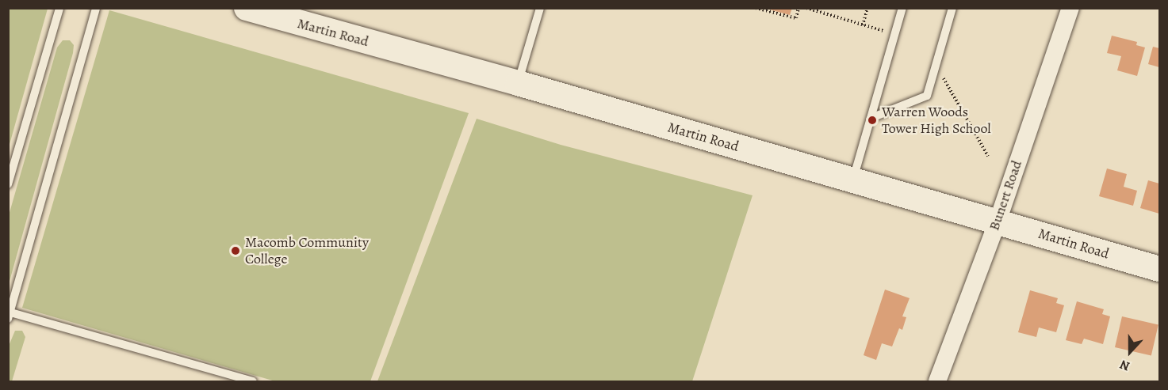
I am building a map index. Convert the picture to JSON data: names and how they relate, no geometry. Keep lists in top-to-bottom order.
{
  "streets": {
    "street": ["Martin Road", "Bunert Road"]
  },
  "crossings": [
    ["Martin Road", "Bunert Road"]
  ],
  "places": ["Warren Woods Tower High School", "Macomb Community College"],
  "north": "bottom"
}
